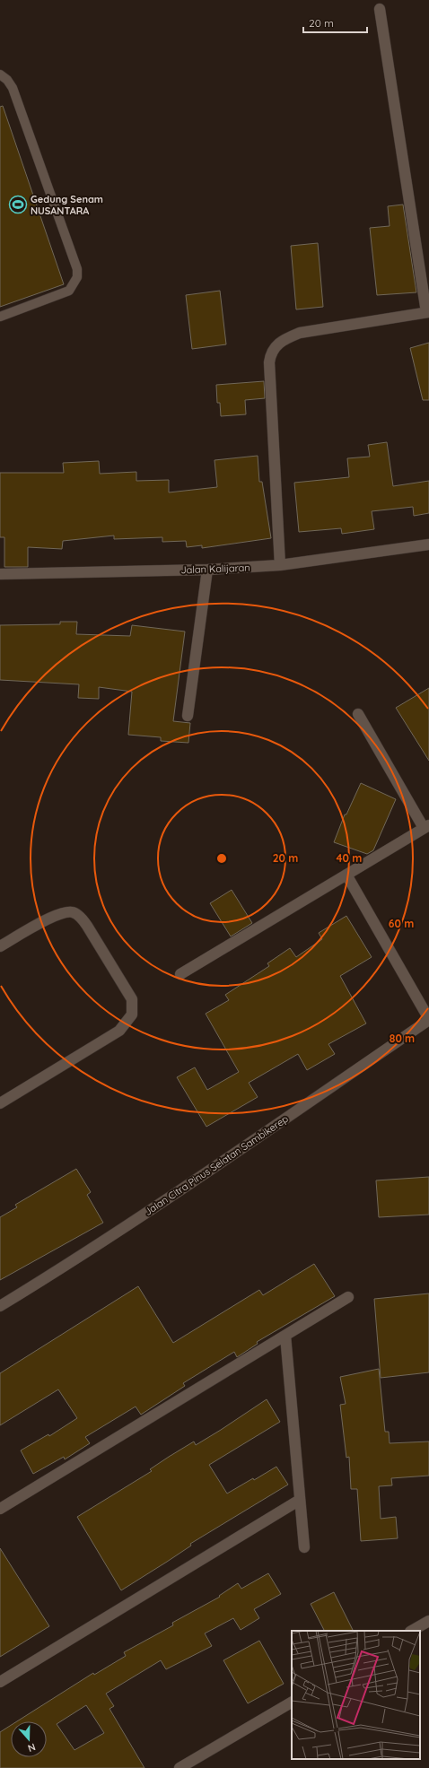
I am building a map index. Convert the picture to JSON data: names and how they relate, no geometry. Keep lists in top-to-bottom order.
{
  "streets": {
    "street": ["Jalan Kalijaran", "Jalan Citra Pinus Selatan Sambikerep"]
  },
  "places": {
    "sports": ["Gedung Senam NUSANTARA"]
  },
  "scale_bar": "20 m",
  "north": "bottom",
  "rings": [
    "20 m",
    "40 m",
    "60 m",
    "80 m"
  ]
}
